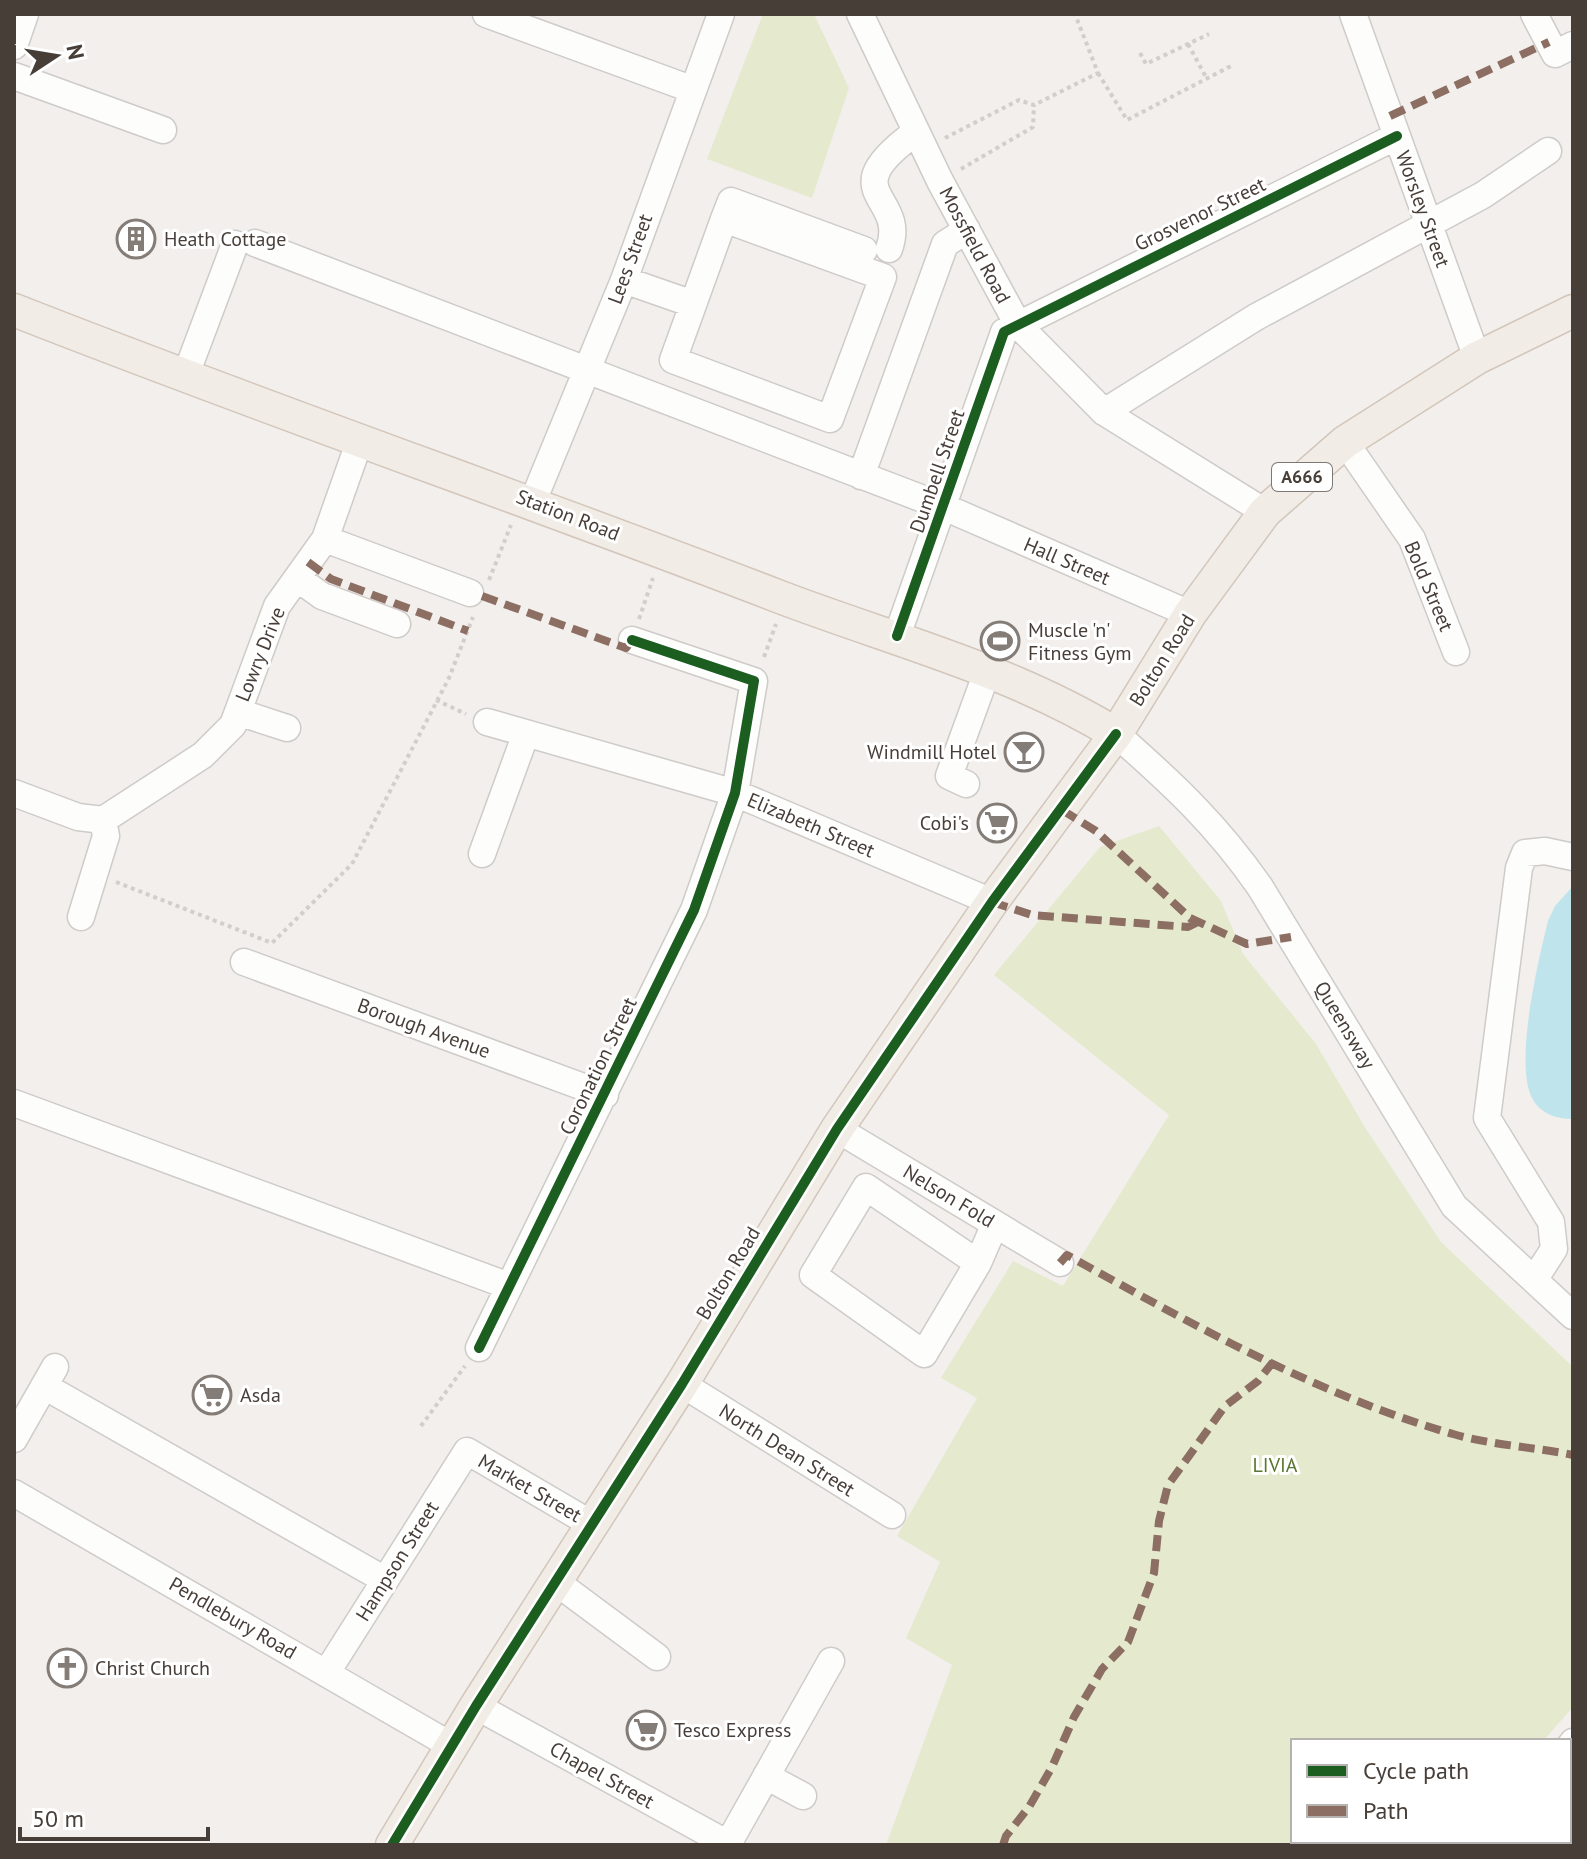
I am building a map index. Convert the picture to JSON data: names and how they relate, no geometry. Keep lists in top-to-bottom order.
{
  "streets": {
    "main road": ["A666", "Station Road", "Bolton Road"],
    "street": [
      "Worsley Street",
      "Grosvenor Street",
      "Mossfield Road",
      "Lees Street",
      "Dumbell Street",
      "Hall Street",
      "Bold Street",
      "Lowry Drive",
      "Elizabeth Street",
      "Queensway",
      "Borough Avenue",
      "Coronation Street",
      "Nelson Fold",
      "North Dean Street",
      "Market Street",
      "Hampson Street",
      "Pendlebury Road",
      "Chapel Street"
    ]
  },
  "crossings": [
    ["Worsley Street", "Grosvenor Street"],
    ["Worsley Street", "Bolton Road"],
    ["Grosvenor Street", "Mossfield Road"],
    ["Grosvenor Street", "Dumbell Street"],
    ["Mossfield Road", "Dumbell Street"],
    ["Mossfield Road", "Bolton Road"],
    ["Lees Street", "Station Road"],
    ["Lees Street", "Hall Street"],
    ["Dumbell Street", "Station Road"],
    ["Dumbell Street", "Hall Street"],
    ["Station Road", "Hall Street"],
    ["Station Road", "Lowry Drive"],
    ["Station Road", "Bolton Road"],
    ["Station Road", "Queensway"],
    ["Hall Street", "Bolton Road"],
    ["Bold Street", "Bolton Road"],
    ["Bolton Road", "Elizabeth Street"],
    ["Bolton Road", "Queensway"],
    ["Bolton Road", "Nelson Fold"],
    ["Bolton Road", "North Dean Street"],
    ["Bolton Road", "Market Street"],
    ["Bolton Road", "Pendlebury Road"],
    ["Bolton Road", "Chapel Street"],
    ["Elizabeth Street", "Coronation Street"],
    ["Borough Avenue", "Coronation Street"],
    ["Market Street", "Hampson Street"],
    ["Hampson Street", "Pendlebury Road"]
  ],
  "parks": ["LIVIA"],
  "places": {
    "building": ["Heath Cottage"],
    "sports": ["Muscle 'n' Fitness Gym"],
    "bar": ["Windmill Hotel"],
    "supermarket": ["Cobi's", "Asda", "Tesco Express"],
    "church": ["Christ Church"]
  },
  "legend": ["Cycle path", "Path"],
  "scale_bar": "50 m",
  "north": "right"
}
